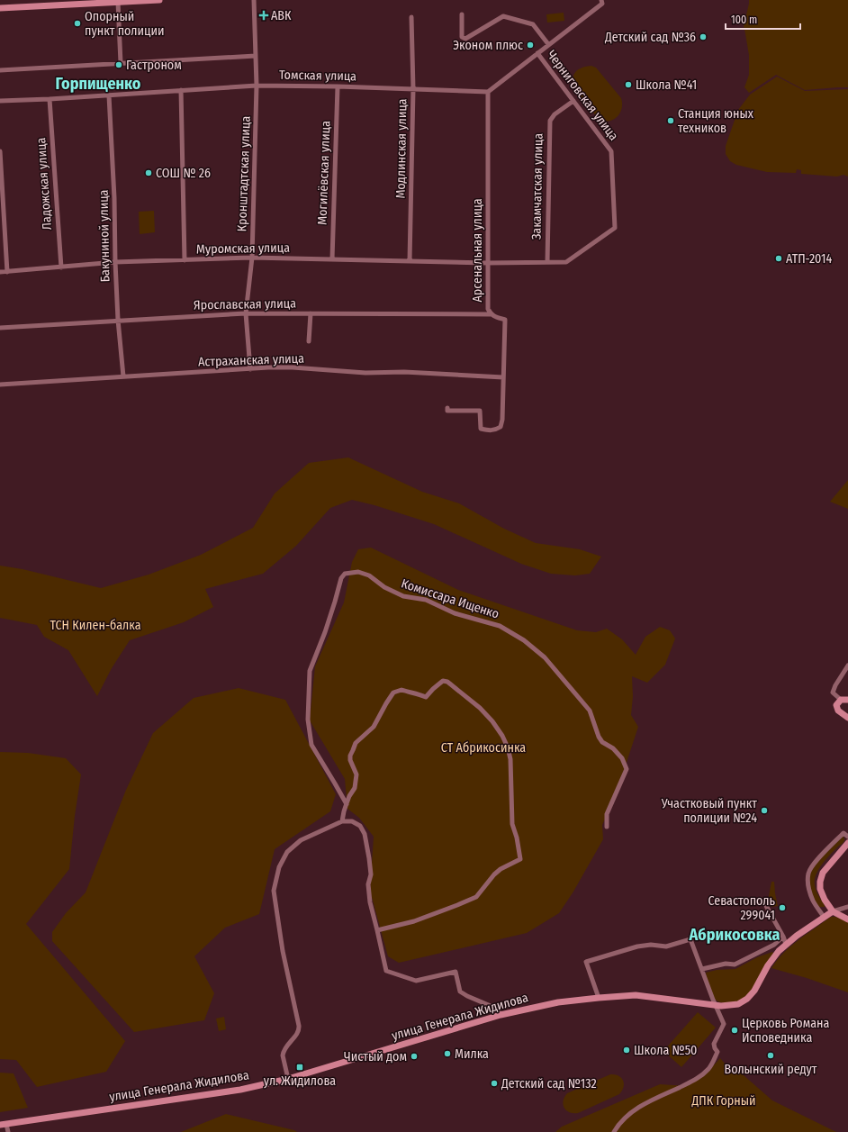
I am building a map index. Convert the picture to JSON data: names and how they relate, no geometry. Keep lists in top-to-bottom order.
{
  "streets": {
    "main road": ["улица Генерала Жидилова"],
    "street": [
      "Томская улица",
      "Черниговская улица",
      "Модлинская улица",
      "Могилёвская улица",
      "Кронштадтская улица",
      "Ладожская улица",
      "Закамчатская улица",
      "Бакуниной улица",
      "Муромская улица",
      "Арсенальная улица",
      "Ярославская улица",
      "Астраханская улица",
      "Комиссара Ищенко"
    ]
  },
  "crossings": [
    ["Томская улица", "Модлинская улица"],
    ["Томская улица", "Могилёвская улица"],
    ["Томская улица", "Кронштадтская улица"],
    ["Томская улица", "Ладожская улица"],
    ["Томская улица", "Бакуниной улица"],
    ["Томская улица", "Арсенальная улица"],
    ["Черниговская улица", "Закамчатская улица"],
    ["Черниговская улица", "Муромская улица"],
    ["Черниговская улица", "Арсенальная улица"],
    ["Модлинская улица", "Муромская улица"],
    ["Могилёвская улица", "Муромская улица"],
    ["Кронштадтская улица", "Муромская улица"],
    ["Кронштадтская улица", "Ярославская улица"],
    ["Кронштадтская улица", "Астраханская улица"],
    ["Ладожская улица", "Муромская улица"],
    ["Бакуниной улица", "Муромская улица"],
    ["Бакуниной улица", "Ярославская улица"],
    ["Бакуниной улица", "Астраханская улица"],
    ["Муромская улица", "Арсенальная улица"],
    ["Арсенальная улица", "Ярославская улица"],
    ["Арсенальная улица", "Астраханская улица"]
  ],
  "districts": ["Горпищенко", "Абрикосовка"],
  "parks": ["ТСН Килен-балка", "СТ Абрикосинка", "ДПК Горный"],
  "places": {
    "health": ["АВК"],
    "other": [
      "Опорный пункт полиции",
      "Детский сад №36",
      "Эконом плюс",
      "Гастроном",
      "Школа №41",
      "Станция юных техников",
      "СОШ № 26",
      "АТП-2014",
      "Участковый пункт полиции №24",
      "Севастополь 299041",
      "Церковь Романа Исповедника",
      "Школа №50",
      "Милка",
      "Волынский редут",
      "Чистый дом",
      "Детский сад №132"
    ],
    "transit": ["ул. Жидилова"]
  },
  "scale_bar": "100 m"
}
